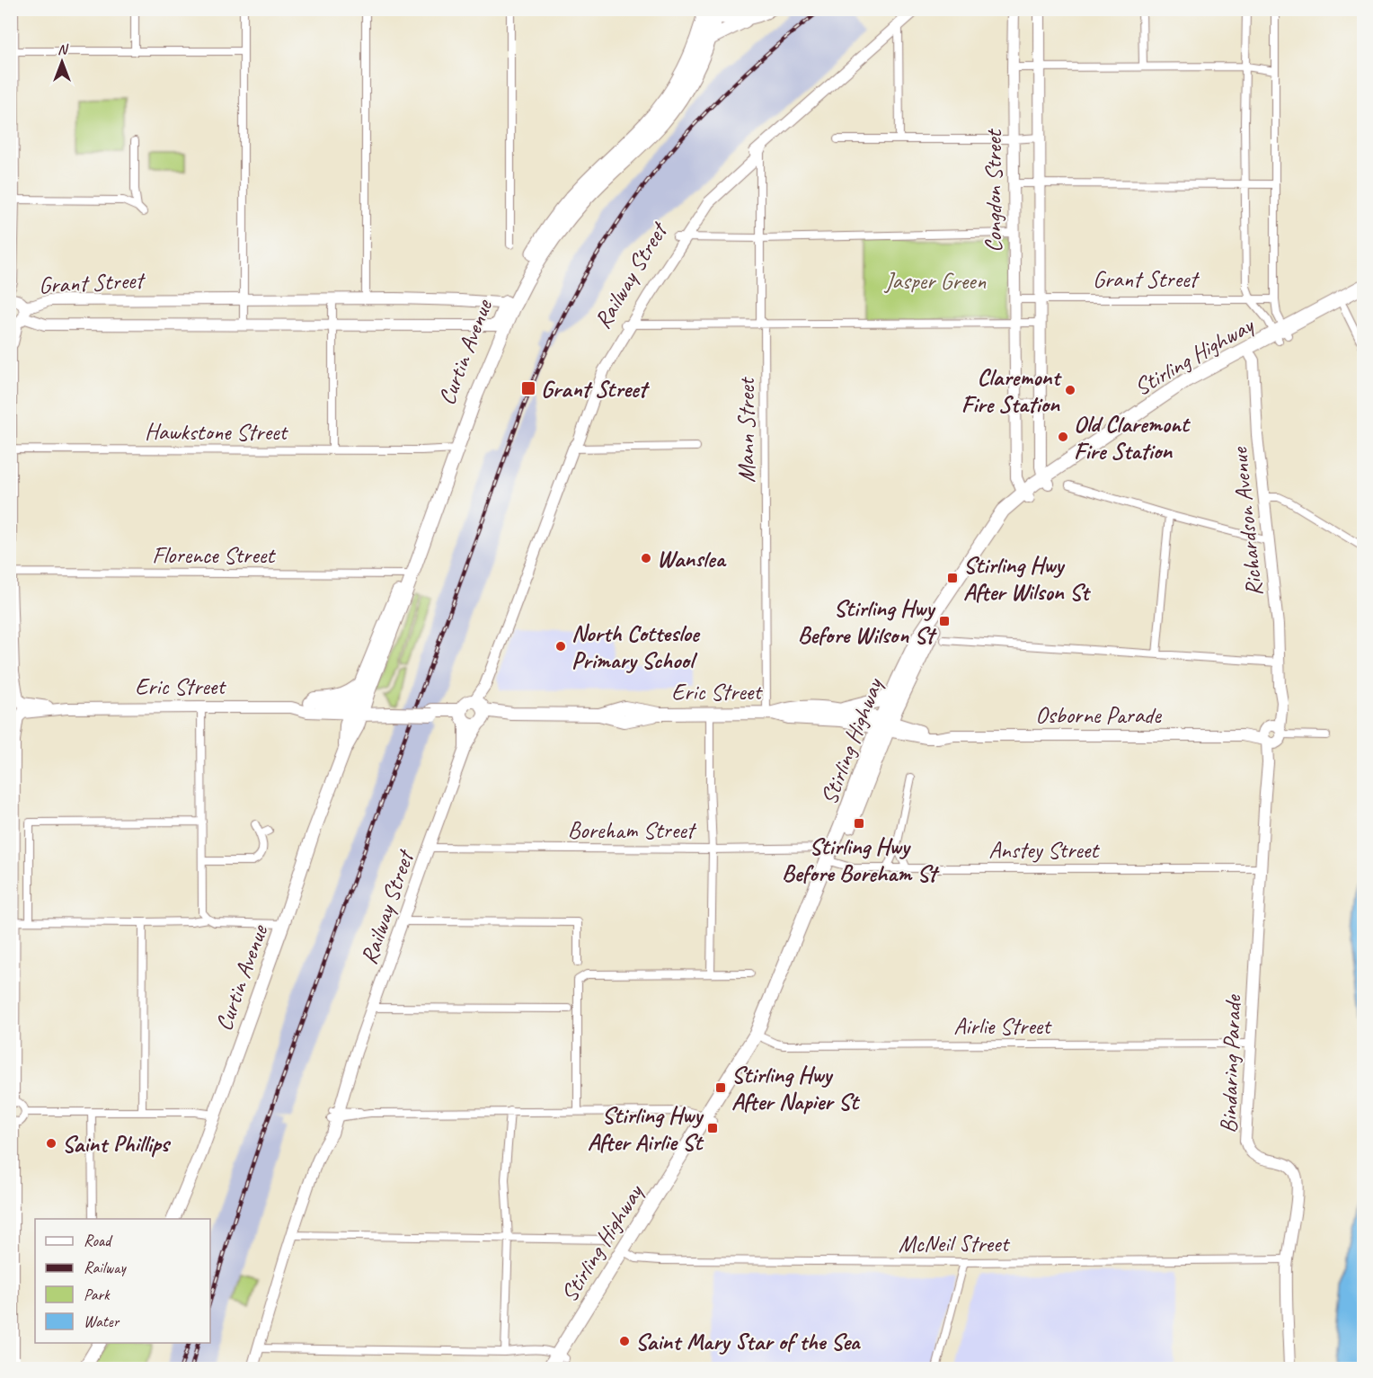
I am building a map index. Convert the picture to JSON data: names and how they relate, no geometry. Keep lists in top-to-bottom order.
{
  "streets": {
    "highway": ["Curtin Avenue", "Stirling Highway"],
    "main road": ["Eric Street"],
    "street": [
      "Congdon Street",
      "Railway Street",
      "Grant Street",
      "Mann Street",
      "Hawkstone Street",
      "Richardson Avenue",
      "Florence Street",
      "Osborne Parade",
      "Boreham Street",
      "Anstey Street",
      "Airlie Street",
      "Bindaring Parade",
      "McNeil Street"
    ]
  },
  "crossings": [
    ["Congdon Street", "Grant Street"],
    ["Congdon Street", "Stirling Highway"],
    ["Railway Street", "Mann Street"],
    ["Railway Street", "Eric Street"],
    ["Railway Street", "Boreham Street"],
    ["Grant Street", "Curtin Avenue"],
    ["Curtin Avenue", "Hawkstone Street"],
    ["Curtin Avenue", "Florence Street"],
    ["Curtin Avenue", "Eric Street"],
    ["Stirling Highway", "Richardson Avenue"],
    ["Stirling Highway", "Eric Street"],
    ["Stirling Highway", "Osborne Parade"],
    ["Stirling Highway", "Boreham Street"],
    ["Stirling Highway", "Anstey Street"],
    ["Stirling Highway", "Airlie Street"],
    ["Stirling Highway", "McNeil Street"],
    ["Mann Street", "Eric Street"],
    ["Richardson Avenue", "Osborne Parade"],
    ["Richardson Avenue", "Bindaring Parade"],
    ["Eric Street", "Osborne Parade"],
    ["Osborne Parade", "Bindaring Parade"],
    ["Boreham Street", "Anstey Street"],
    ["Anstey Street", "Bindaring Parade"],
    ["Airlie Street", "Bindaring Parade"],
    ["Bindaring Parade", "McNeil Street"]
  ],
  "parks": ["Jasper Green"],
  "places": {
    "transit": [
      "Grant Street",
      "Stirling Hwy After Wilson St",
      "Stirling Hwy Before Wilson St",
      "Stirling Hwy Before Boreham St",
      "Stirling Hwy After Napier St",
      "Stirling Hwy After Airlie St"
    ],
    "other": [
      "Claremont Fire Station",
      "Old Claremont Fire Station",
      "Wanslea",
      "North Cottesloe Primary School",
      "Saint Phillips",
      "Saint Mary Star of the Sea"
    ]
  },
  "legend": [
    "Road",
    "Railway",
    "Park",
    "Water"
  ],
  "north": "top"
}
